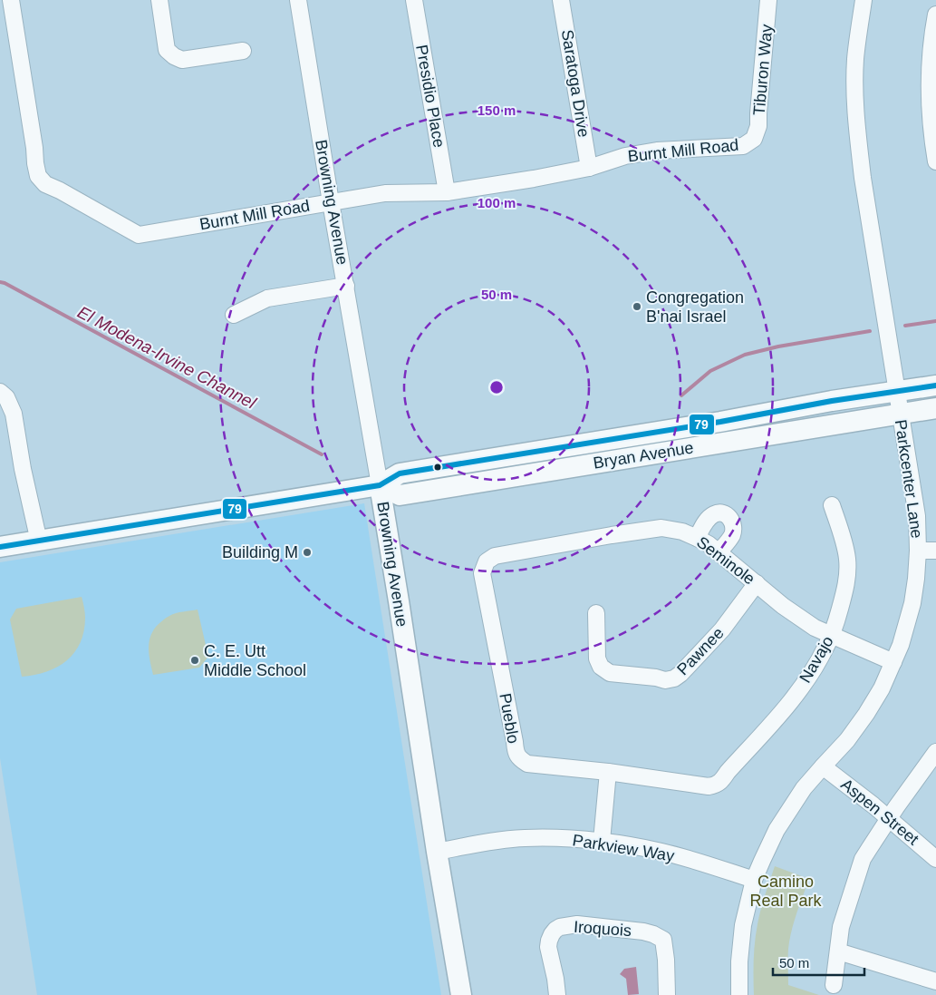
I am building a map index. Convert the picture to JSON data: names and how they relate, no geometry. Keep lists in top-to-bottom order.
{
  "streets": {
    "main road": ["Browning Avenue", "Bryan Avenue"],
    "street": [
      "Tiburon Way",
      "Saratoga Drive",
      "Presidio Place",
      "Burnt Mill Road",
      "Parkcenter Lane",
      "Seminole",
      "Pawnee",
      "Navajo",
      "Pueblo",
      "Aspen Street",
      "Parkview Way",
      "Iroquois"
    ]
  },
  "crossings": [
    ["Tiburon Way", "Burnt Mill Road"],
    ["Saratoga Drive", "Burnt Mill Road"],
    ["Presidio Place", "Burnt Mill Road"],
    ["Burnt Mill Road", "Browning Avenue"],
    ["Browning Avenue", "Bryan Avenue"],
    ["Browning Avenue", "Parkview Way"],
    ["Bryan Avenue", "Parkcenter Lane"],
    ["Parkcenter Lane", "Seminole"],
    ["Parkcenter Lane", "Aspen Street"],
    ["Parkcenter Lane", "Parkview Way"],
    ["Seminole", "Pawnee"],
    ["Seminole", "Navajo"],
    ["Seminole", "Pueblo"],
    ["Navajo", "Pueblo"]
  ],
  "water": ["El Modena-Irvine Channel"],
  "parks": ["Camino Real Park"],
  "places": ["Congregation B'nai Israel", "Building M", "C. E. Utt Middle School"],
  "lines": ["transit line 79"],
  "scale_bar": "50 m",
  "rings": ["150 m", "100 m", "50 m"]
}
